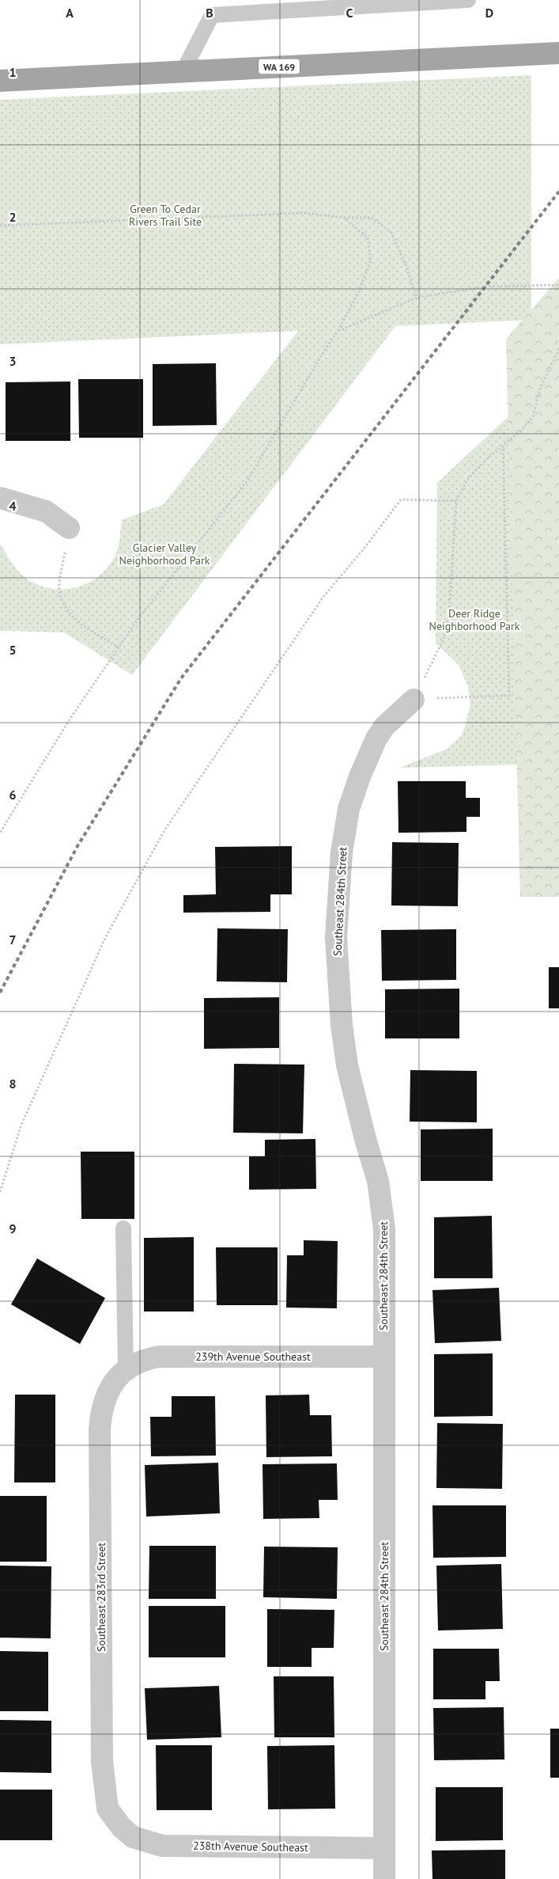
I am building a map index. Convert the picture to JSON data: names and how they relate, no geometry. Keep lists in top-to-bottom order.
{
  "streets": {
    "main road": ["WA 169"],
    "street": [
      "Southeast 284th Street",
      "239th Avenue Southeast",
      "Southeast 283rd Street",
      "238th Avenue Southeast"
    ]
  },
  "crossings": [
    ["Southeast 284th Street", "239th Avenue Southeast"],
    ["Southeast 284th Street", "238th Avenue Southeast"],
    ["239th Avenue Southeast", "Southeast 283rd Street"],
    ["Southeast 283rd Street", "238th Avenue Southeast"]
  ],
  "parks": ["Green To Cedar Rivers Trail Site", "Glacier Valley Neighborhood Park", "Deer Ridge Neighborhood Park"],
  "grid": {
    "columns": [
      "A",
      "B",
      "C",
      "D"
    ],
    "rows": [
      "1",
      "2",
      "3",
      "4",
      "5",
      "6",
      "7",
      "8",
      "9"
    ]
  }
}
